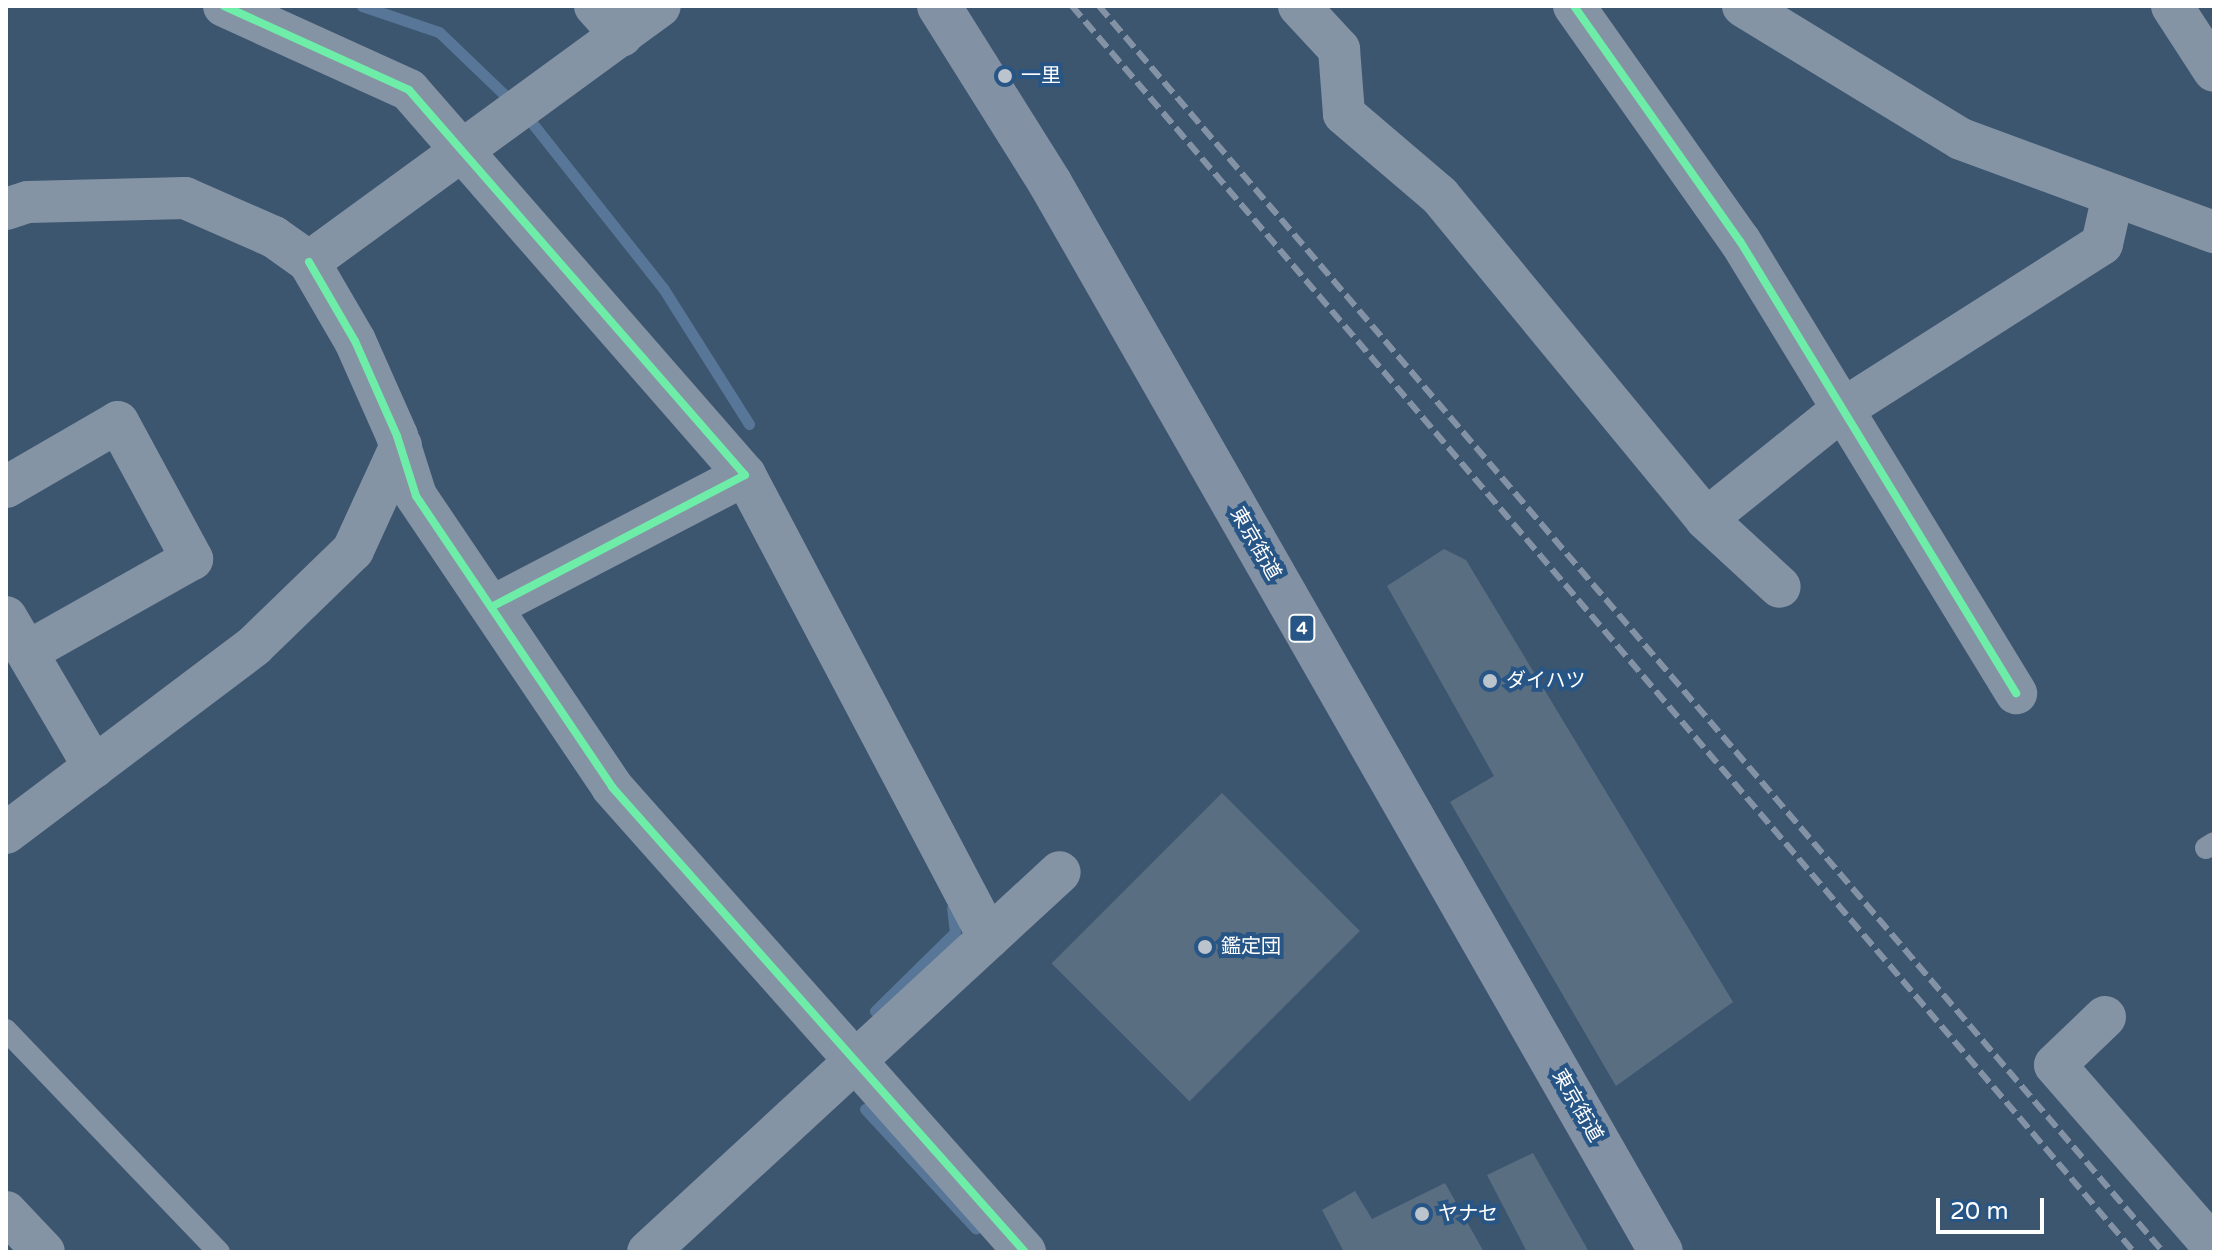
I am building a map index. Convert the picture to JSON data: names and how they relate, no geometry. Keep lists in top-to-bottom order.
{
  "streets": {
    "highway": ["東京街道", "4"]
  },
  "places": [
    "一里",
    "ダイハツ",
    "鑑定団",
    "ヤナセ"
  ],
  "scale_bar": "20 m"
}
